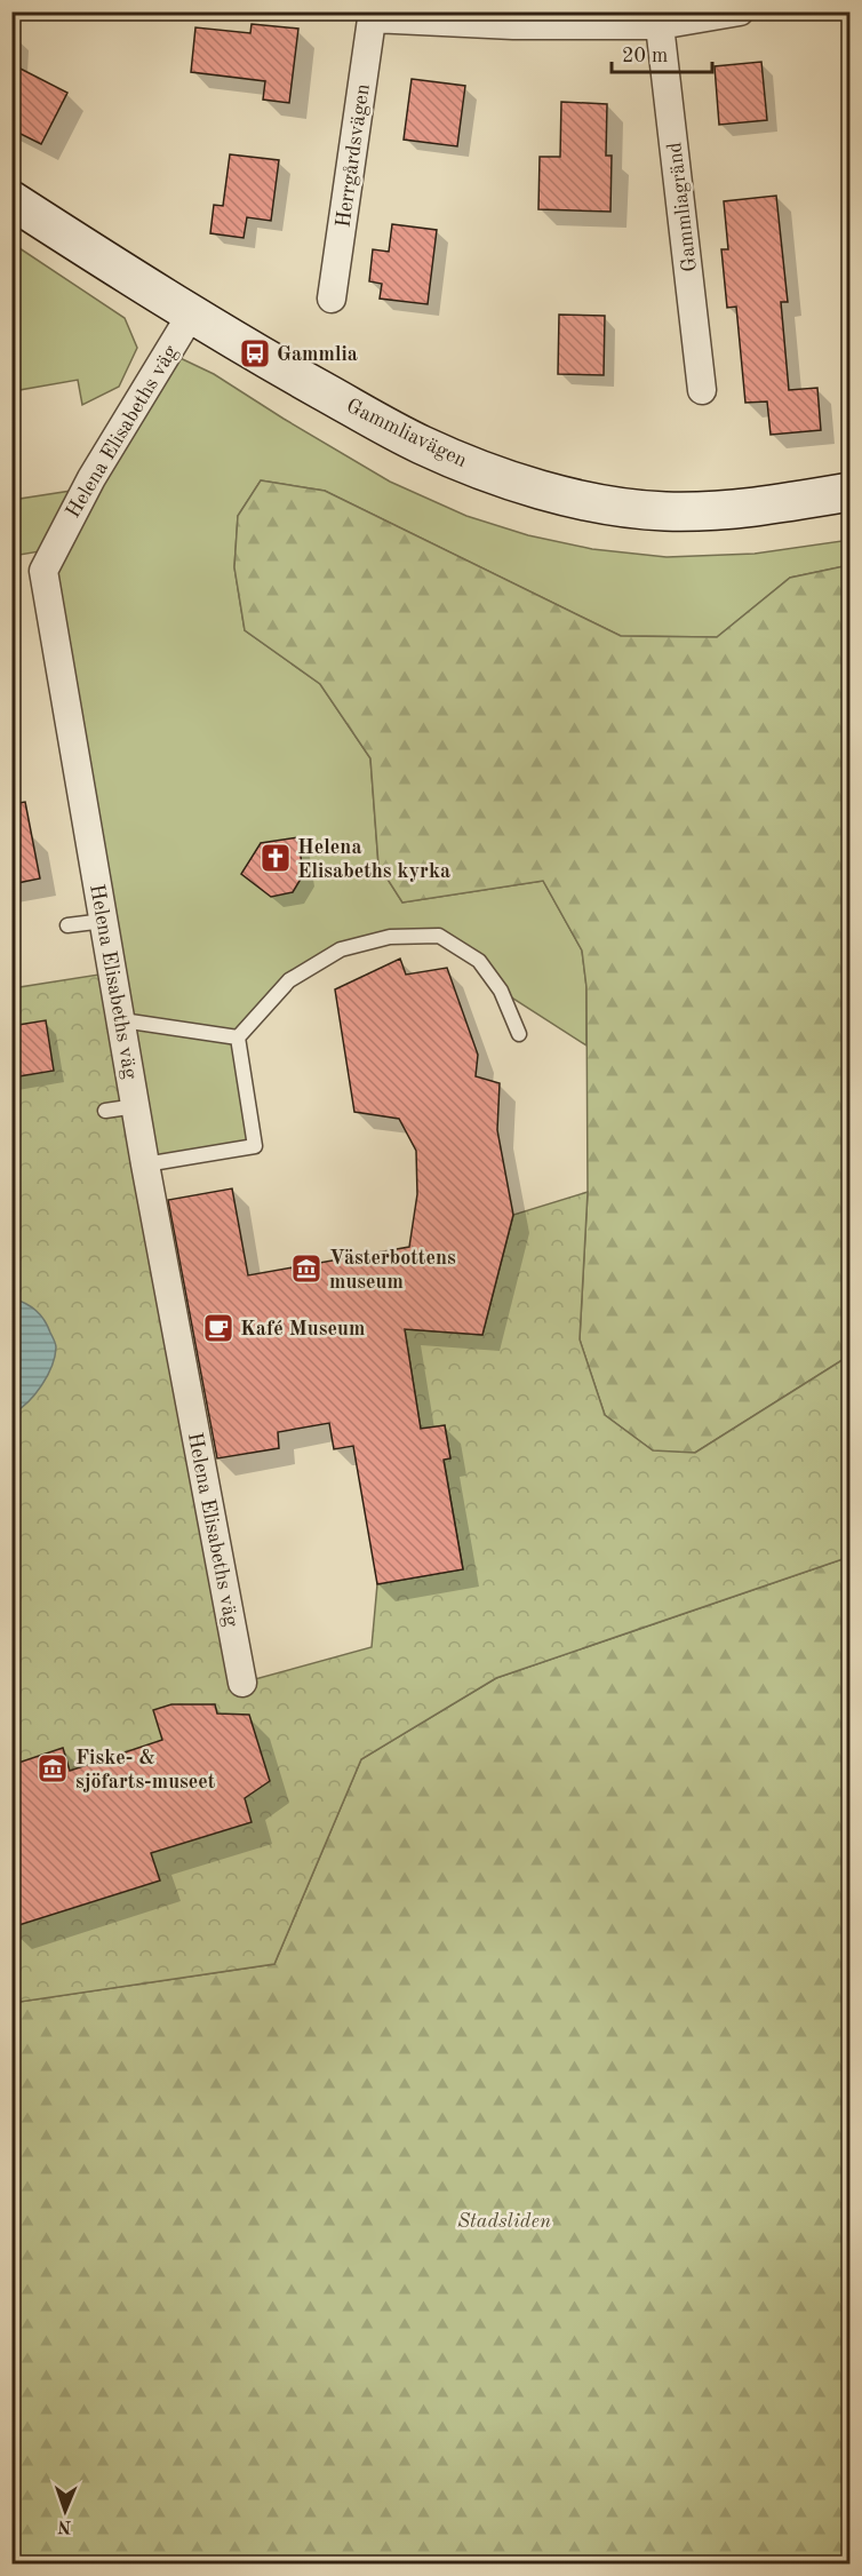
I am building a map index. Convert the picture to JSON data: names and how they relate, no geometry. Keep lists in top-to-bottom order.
{
  "streets": {
    "street": [
      "Herrgårdsvägen",
      "Gammliagränd",
      "Helena Elisabeths väg",
      "Gammliavägen"
    ]
  },
  "crossings": [
    ["Helena Elisabeths väg", "Gammliavägen"]
  ],
  "parks": ["Stadsliden"],
  "places": {
    "bus stop": ["Gammlia"],
    "church": ["Helena Elisabeths kyrka"],
    "museum": ["Västerbottens museum", "Fiske- & sjöfarts-museet"],
    "cafe": ["Kafé Museum"]
  },
  "scale_bar": "20 m",
  "north": "bottom"
}
